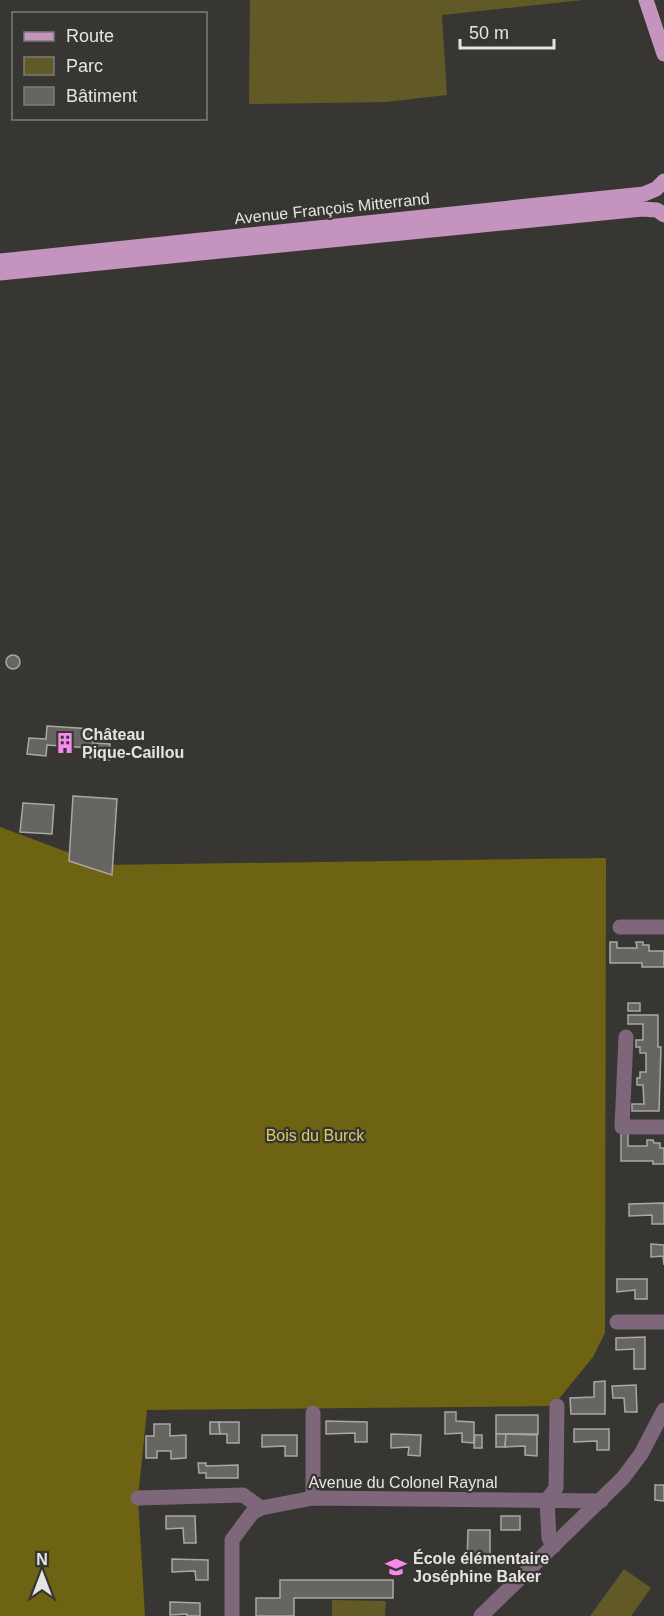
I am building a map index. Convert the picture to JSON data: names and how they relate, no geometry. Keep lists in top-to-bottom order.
{
  "streets": {
    "main road": ["Avenue François Mitterrand"],
    "street": ["Avenue du Colonel Raynal"]
  },
  "parks": ["Bois du Burck"],
  "places": {
    "building": ["Château Pique-Caillou"],
    "school or university": ["École élémentaire Joséphine Baker"]
  },
  "legend": ["Route", "Parc", "Bâtiment"],
  "scale_bar": "50 m",
  "north": "top"
}
